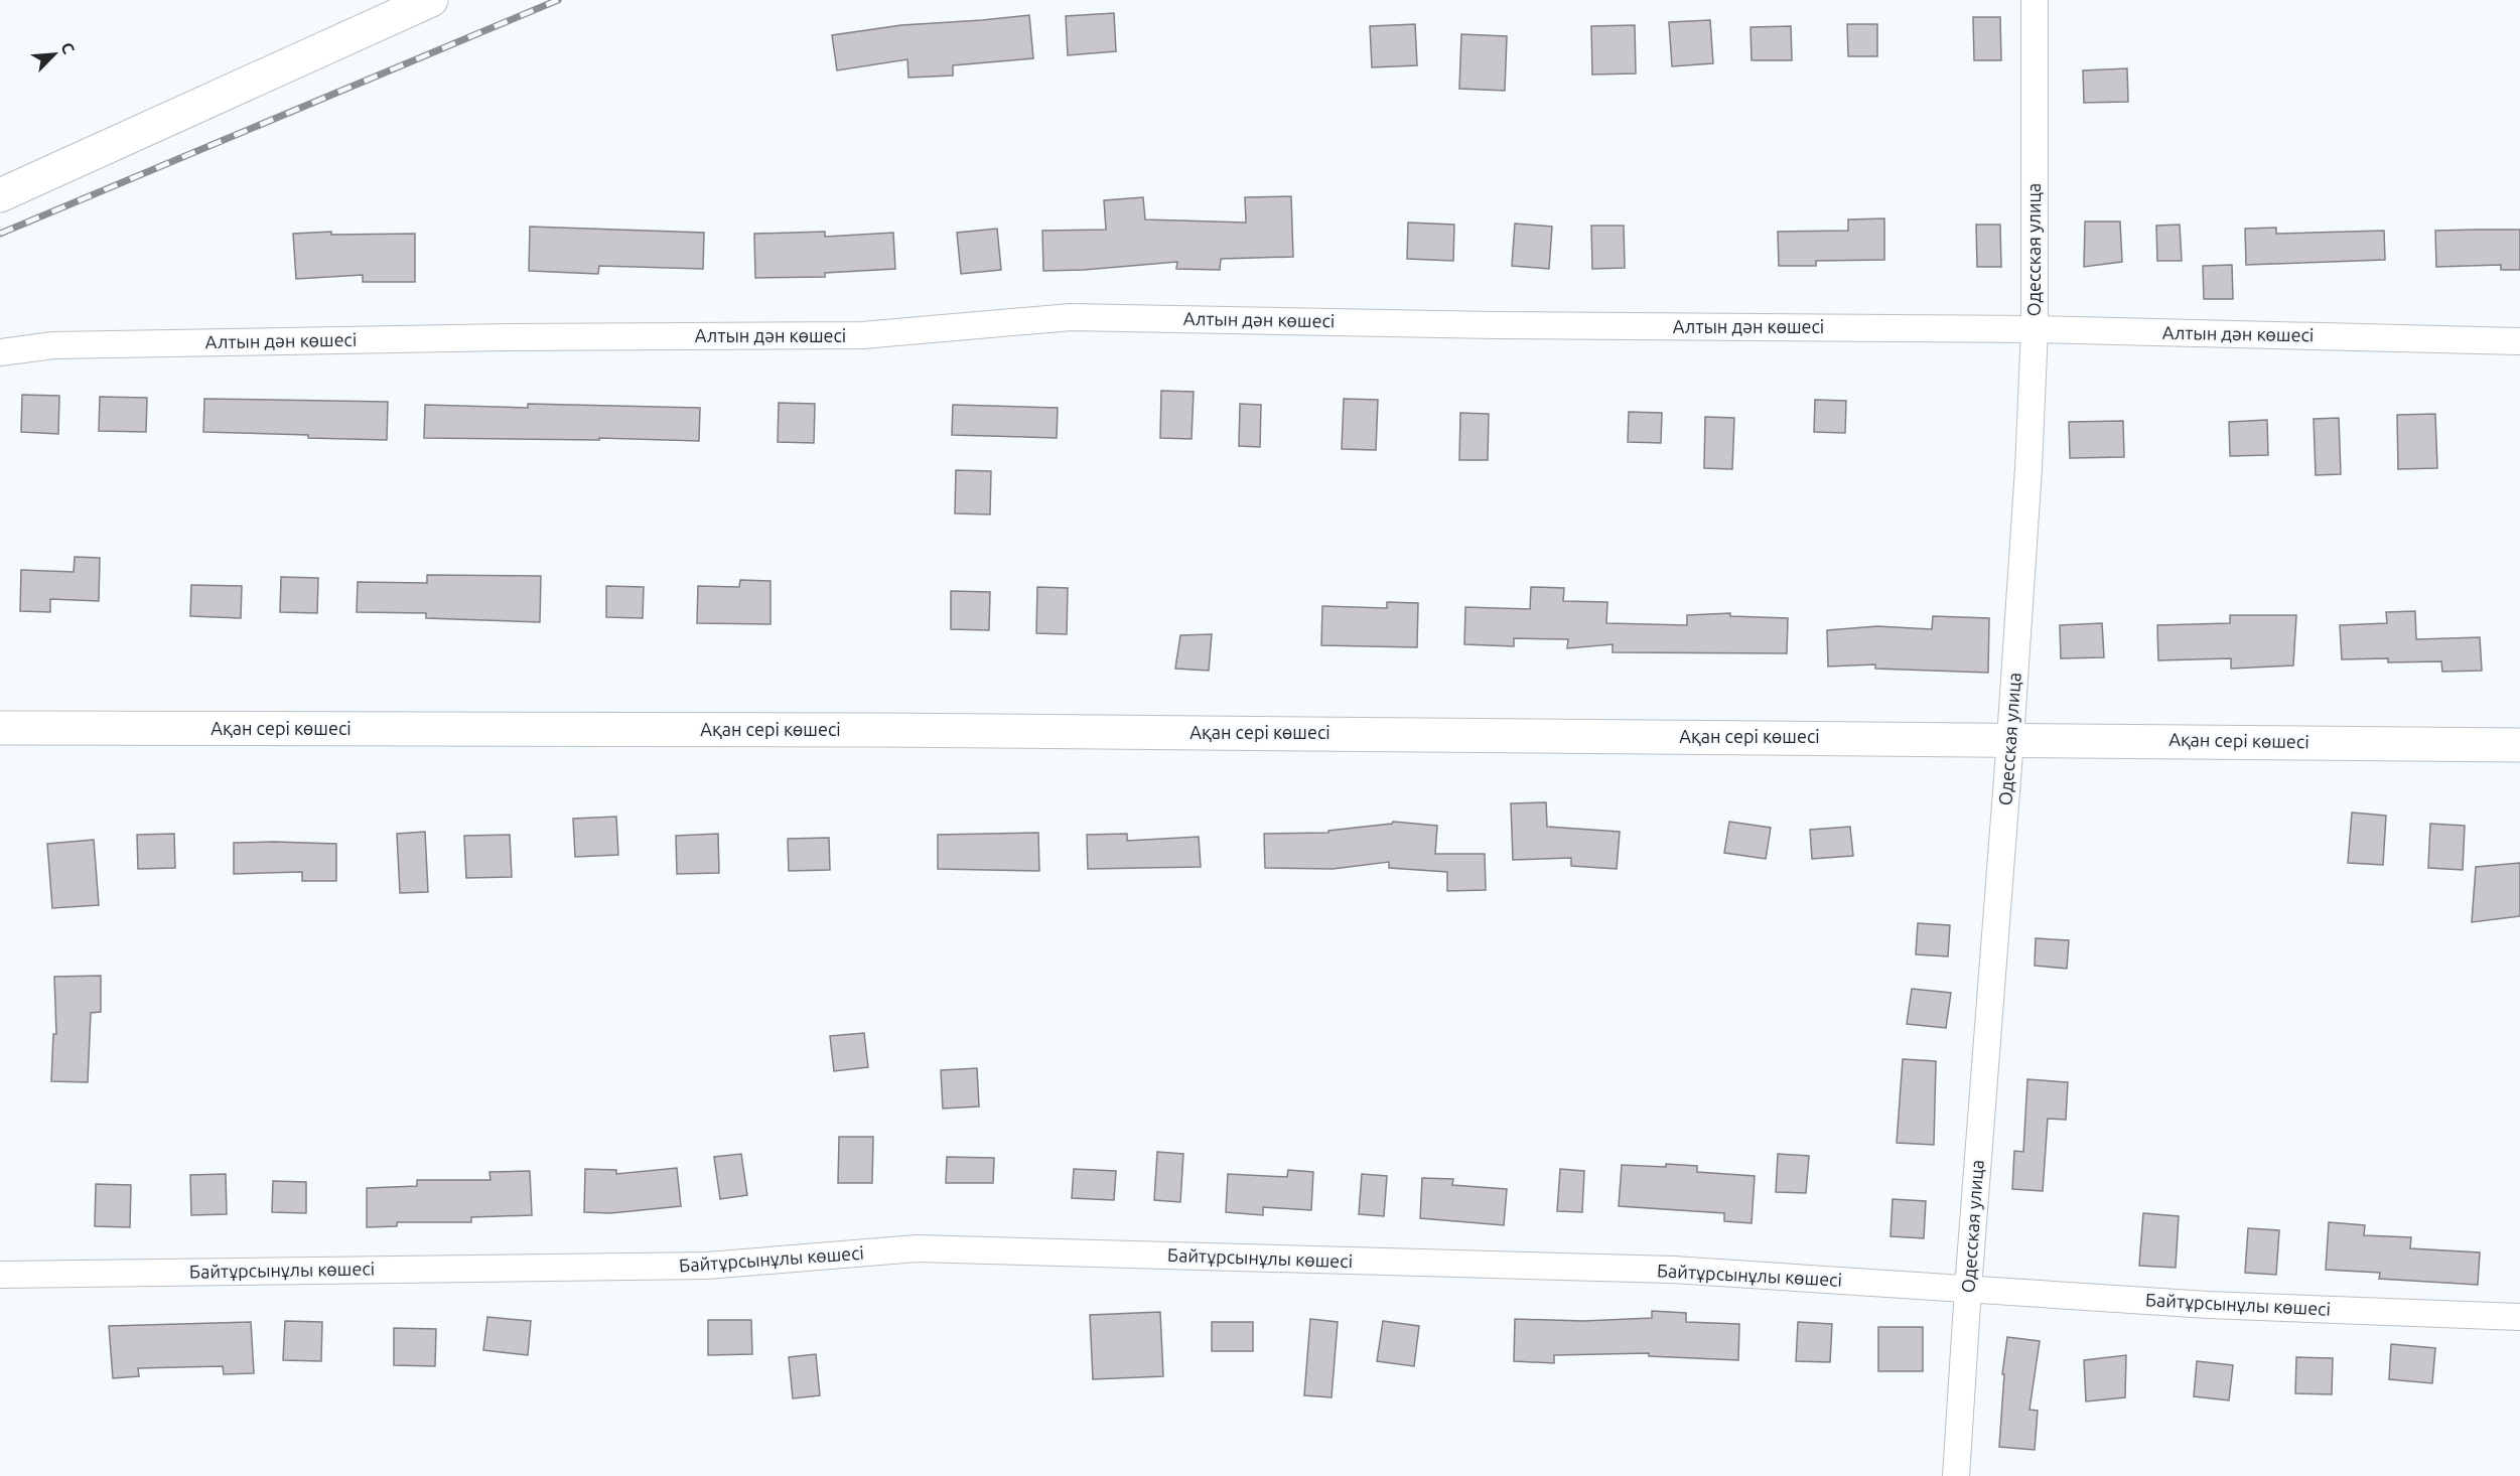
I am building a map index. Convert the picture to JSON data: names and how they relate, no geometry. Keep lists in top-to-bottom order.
{
  "streets": {
    "street": [
      "Одесская улица",
      "Алтын дән көшесі",
      "Ақан сері көшесі",
      "Байтұрсынұлы көшесі"
    ]
  },
  "crossings": [
    ["Одесская улица", "Алтын дән көшесі"],
    ["Одесская улица", "Ақан сері көшесі"],
    ["Одесская улица", "Байтұрсынұлы көшесі"]
  ],
  "north": "top right"
}
